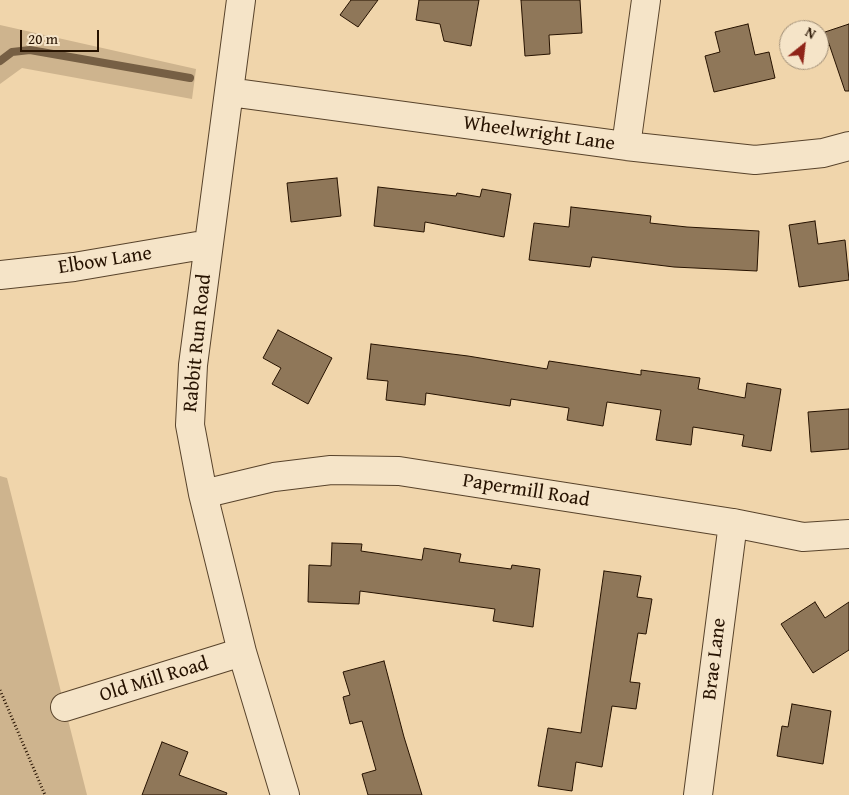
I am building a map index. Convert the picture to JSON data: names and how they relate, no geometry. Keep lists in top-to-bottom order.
{
  "streets": {
    "street": [
      "Wheelwright Lane",
      "Elbow Lane",
      "Rabbit Run Road",
      "Papermill Road",
      "Brae Lane",
      "Old Mill Road"
    ]
  },
  "crossings": [
    ["Wheelwright Lane", "Rabbit Run Road"],
    ["Elbow Lane", "Rabbit Run Road"],
    ["Rabbit Run Road", "Papermill Road"],
    ["Rabbit Run Road", "Old Mill Road"],
    ["Papermill Road", "Brae Lane"]
  ],
  "scale_bar": "20 m",
  "north": "top right"
}
